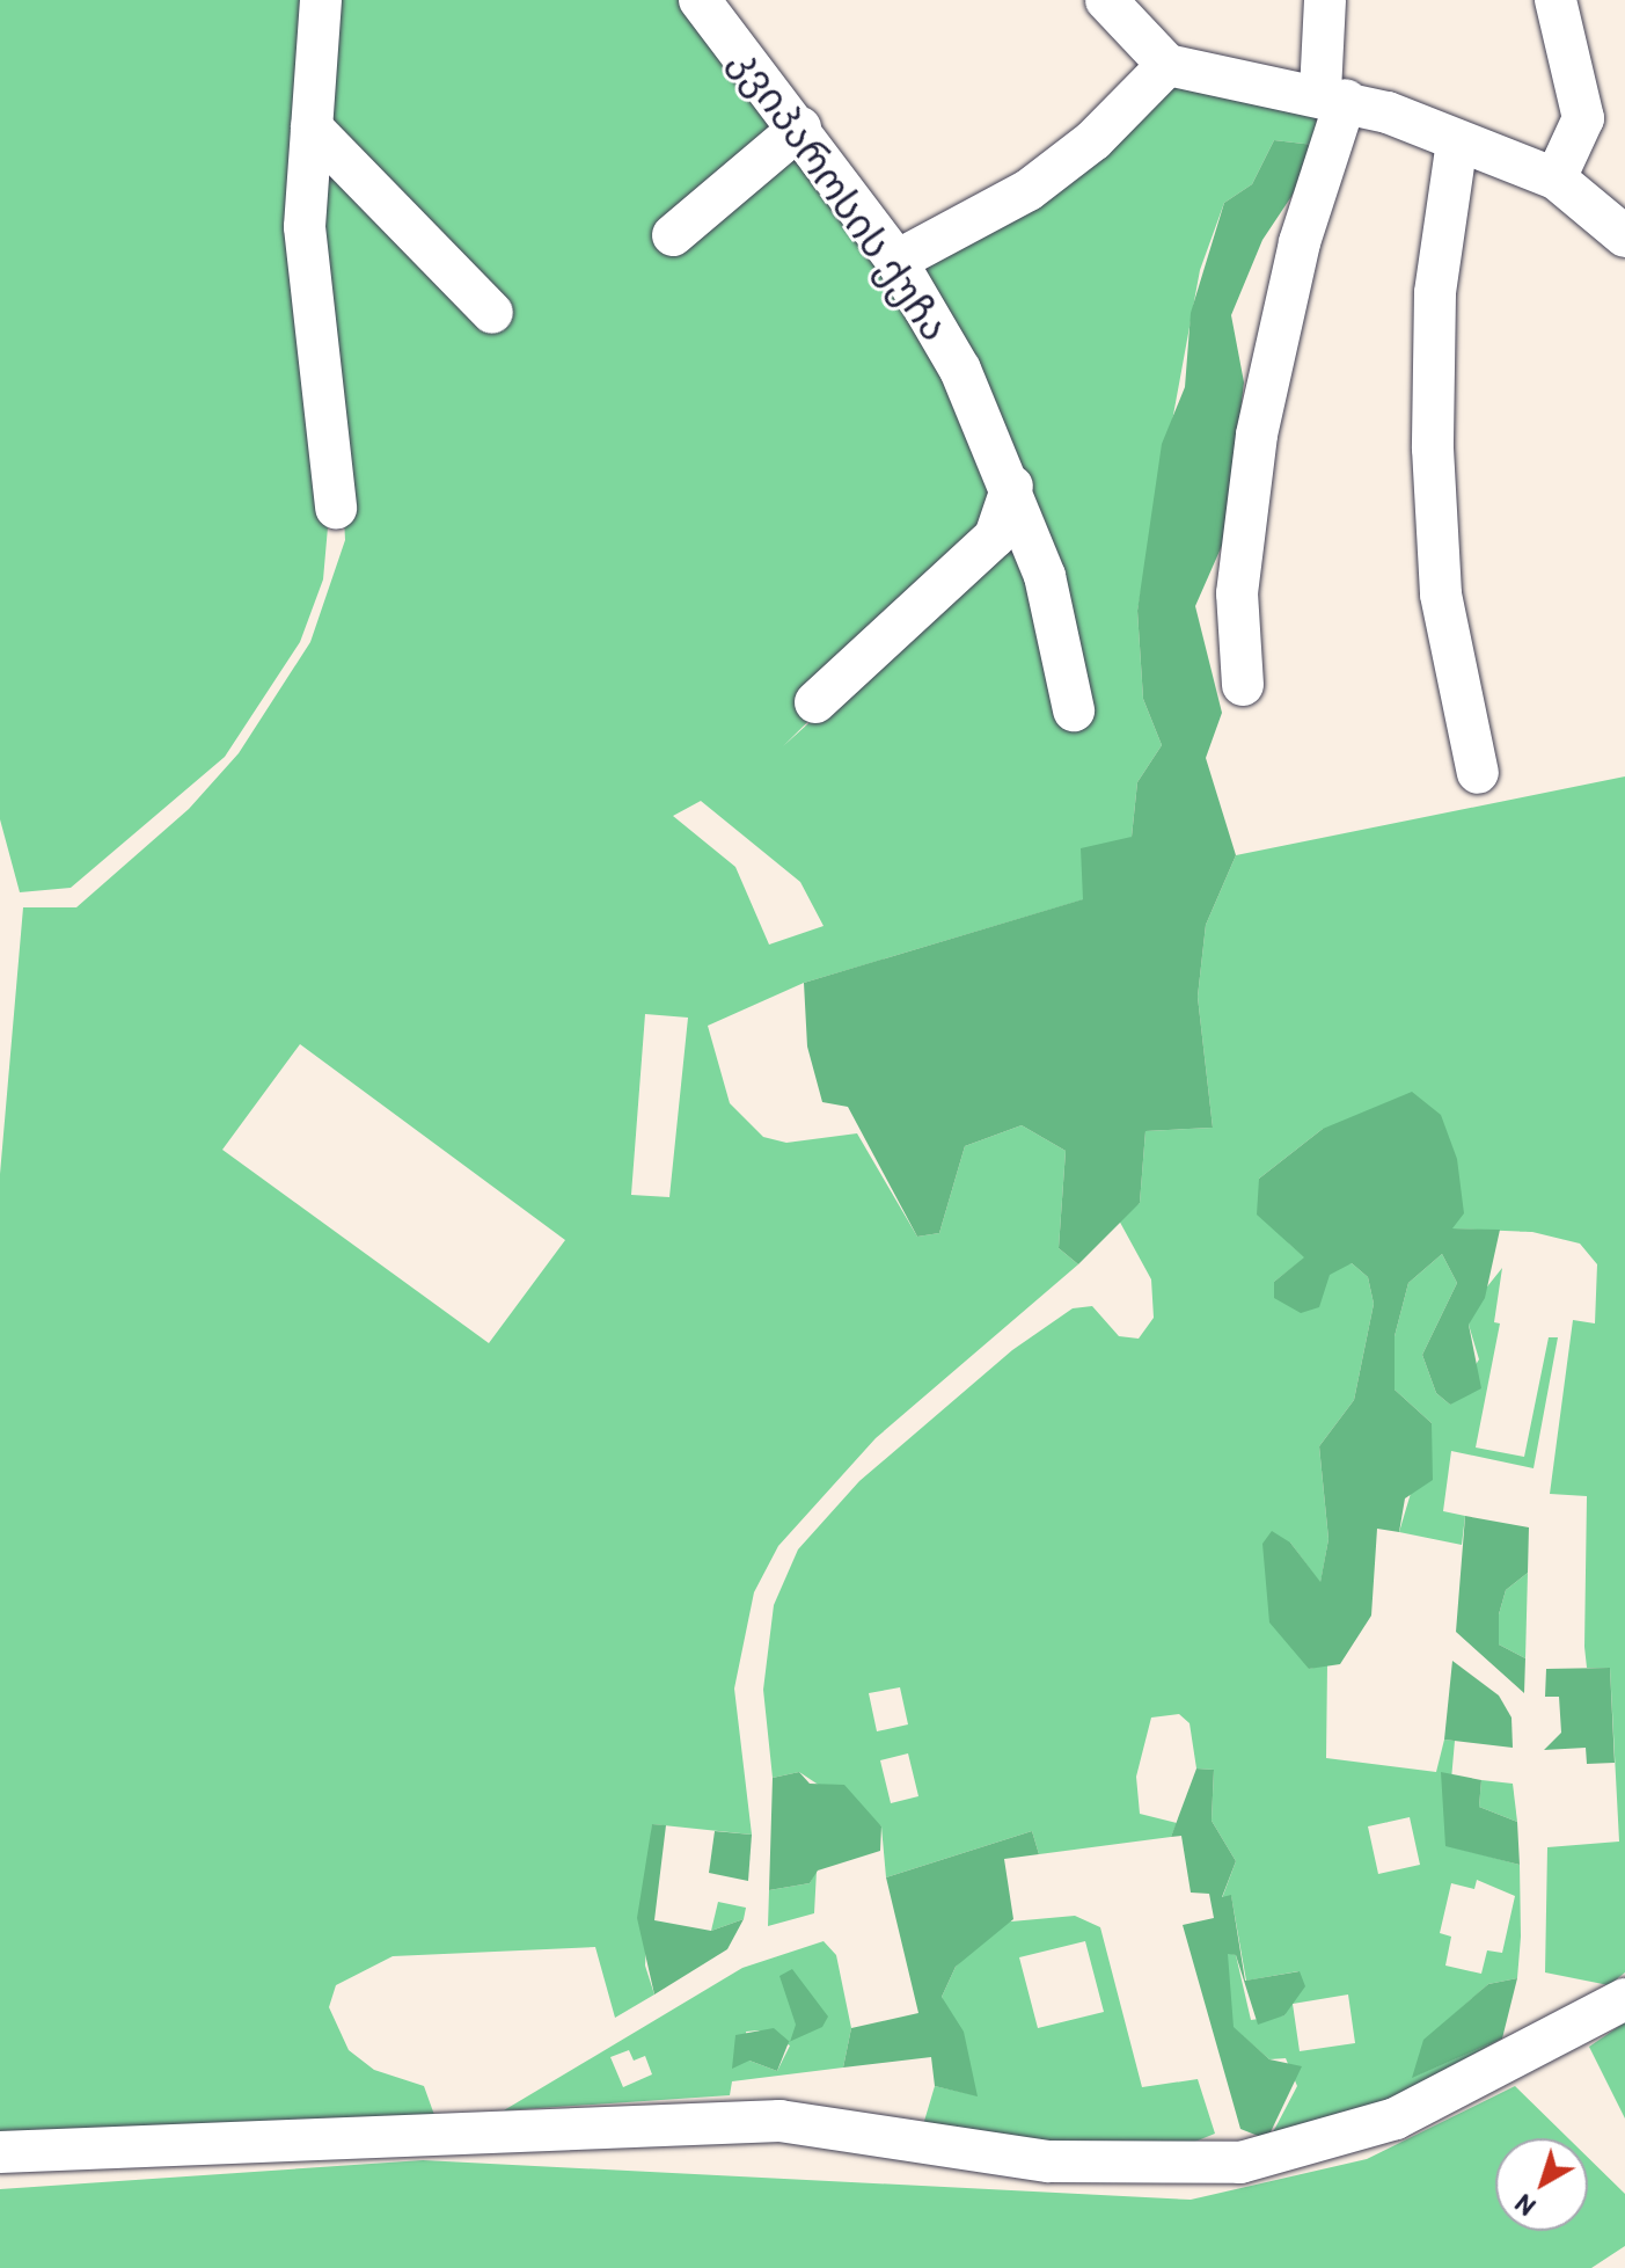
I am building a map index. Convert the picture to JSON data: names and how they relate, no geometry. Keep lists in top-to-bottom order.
{
  "streets": {
    "street": ["კვიპაროსის ქუჩა"]
  },
  "north": "bottom left"
}
